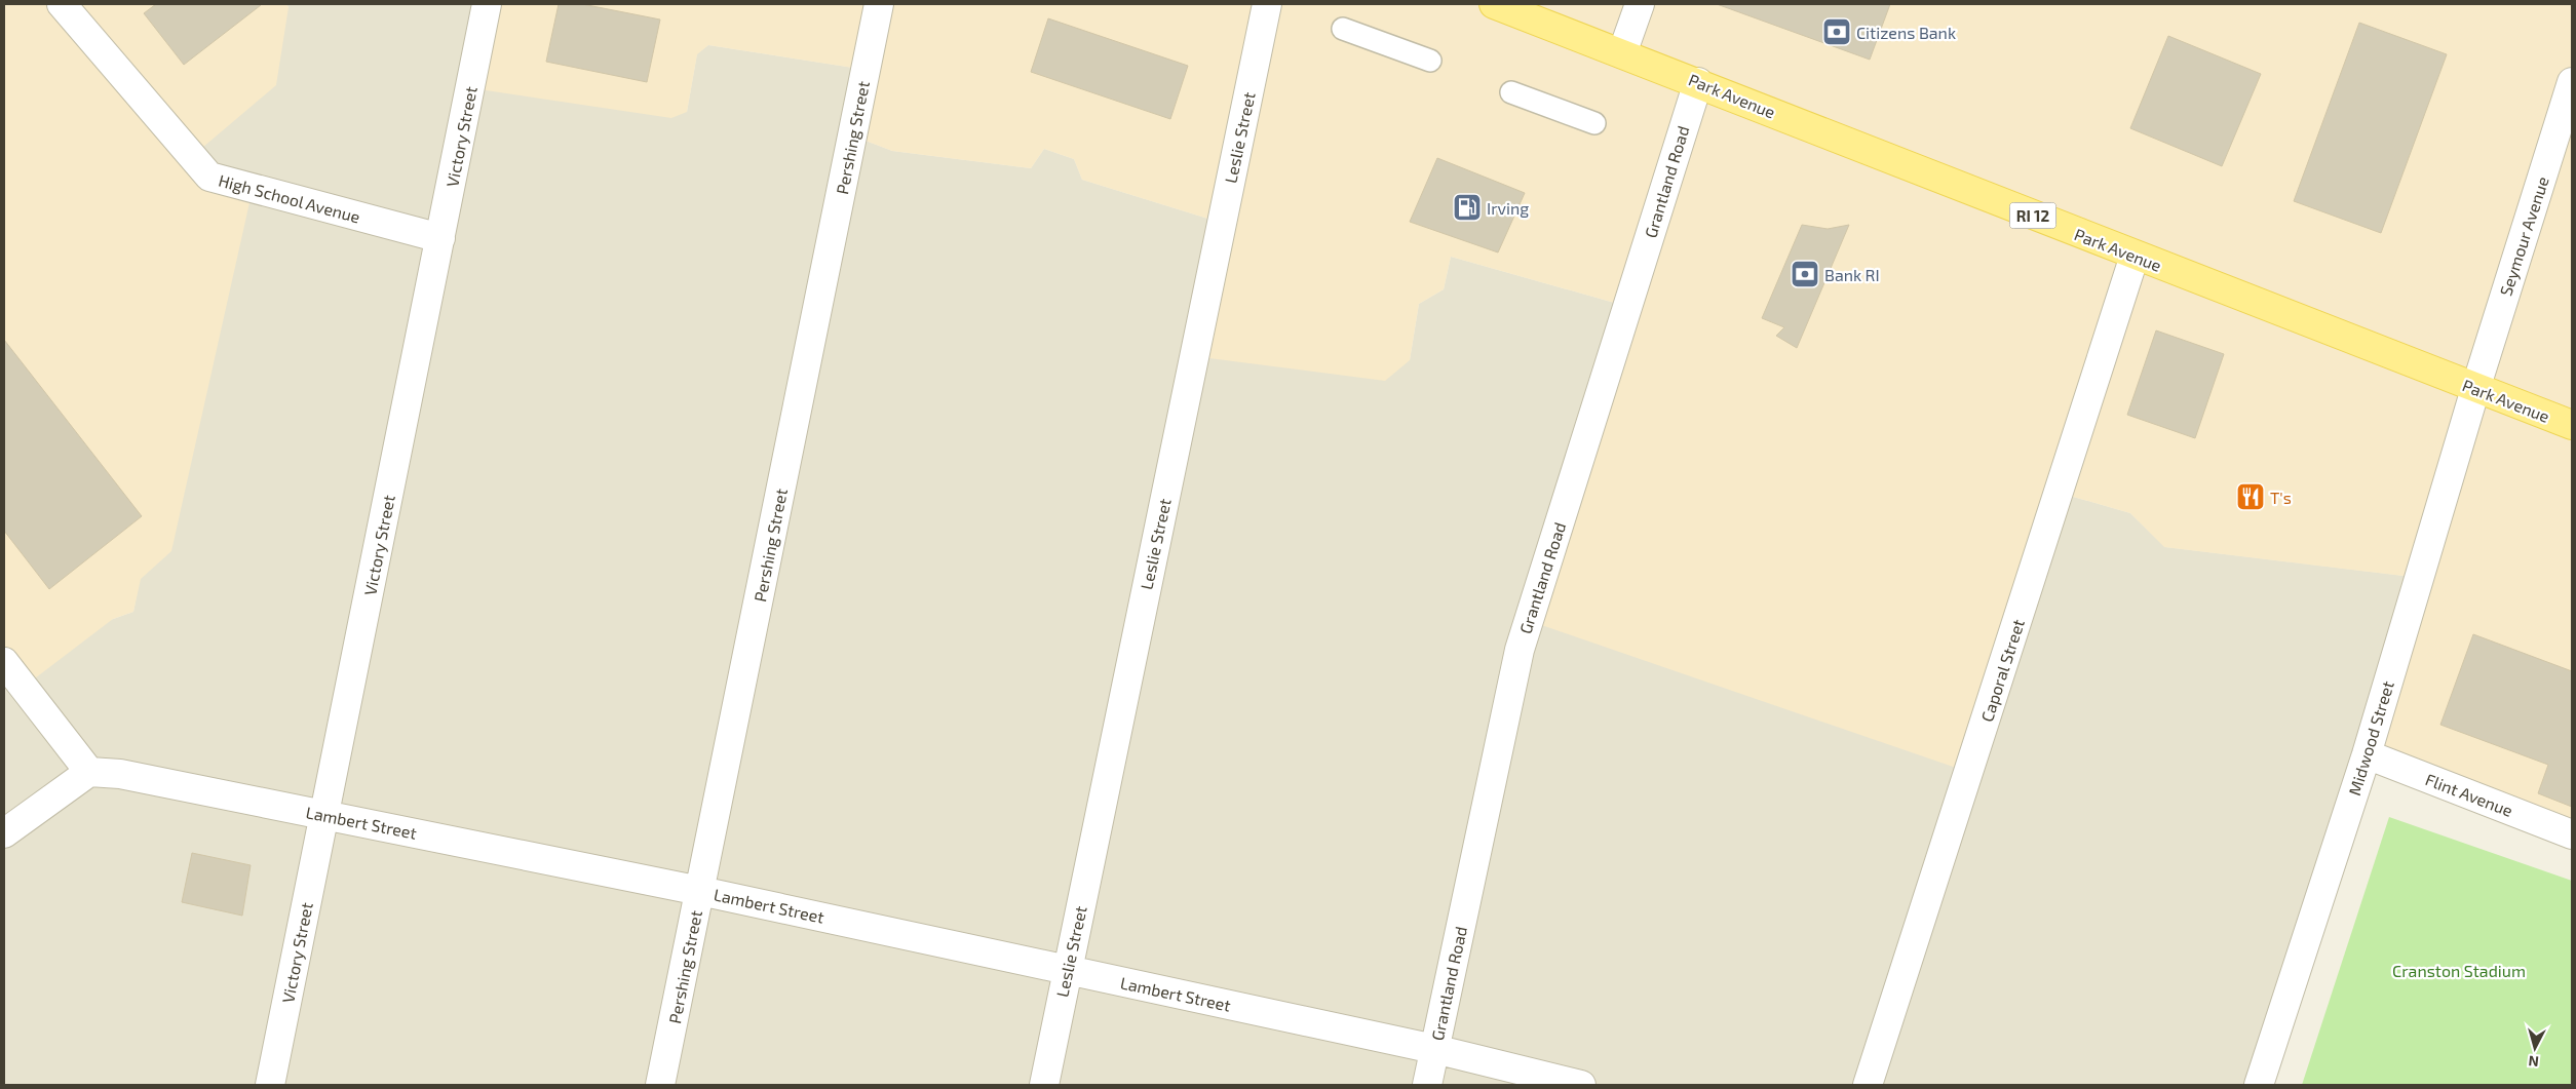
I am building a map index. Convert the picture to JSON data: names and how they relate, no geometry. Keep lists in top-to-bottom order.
{
  "streets": {
    "main road": ["Park Avenue", "RI 12"],
    "street": [
      "Victory Street",
      "Pershing Street",
      "Leslie Street",
      "Grantland Road",
      "High School Avenue",
      "Seymour Avenue",
      "Caporal Street",
      "Midwood Street",
      "Flint Avenue",
      "Lambert Street"
    ]
  },
  "crossings": [
    ["Park Avenue", "Grantland Road"],
    ["Park Avenue", "Seymour Avenue"],
    ["Park Avenue", "Caporal Street"],
    ["Park Avenue", "Midwood Street"],
    ["Victory Street", "High School Avenue"],
    ["Victory Street", "Lambert Street"],
    ["Pershing Street", "Lambert Street"],
    ["Leslie Street", "Lambert Street"],
    ["Grantland Road", "Lambert Street"],
    ["Seymour Avenue", "Midwood Street"],
    ["Midwood Street", "Flint Avenue"]
  ],
  "parks": ["Cranston Stadium"],
  "places": {
    "bank": ["Citizens Bank", "Bank RI"],
    "fuel station": ["Irving"],
    "restaurant": ["T's"]
  },
  "north": "bottom"
}
